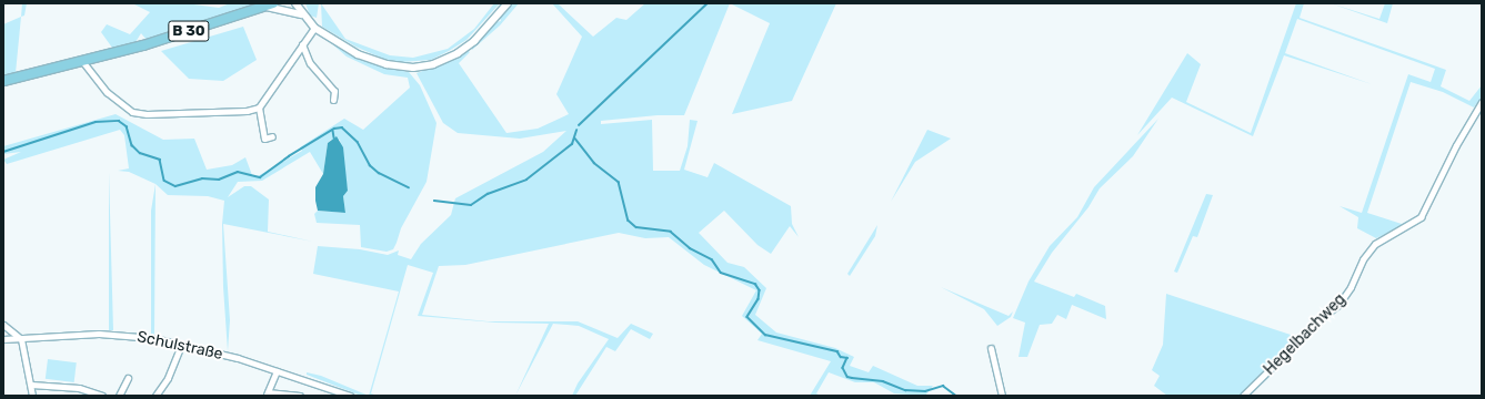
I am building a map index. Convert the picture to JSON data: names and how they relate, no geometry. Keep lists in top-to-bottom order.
{
  "streets": {
    "main road": ["B 30"],
    "street": ["Hegelbachweg", "Schulstraße"]
  }
}
